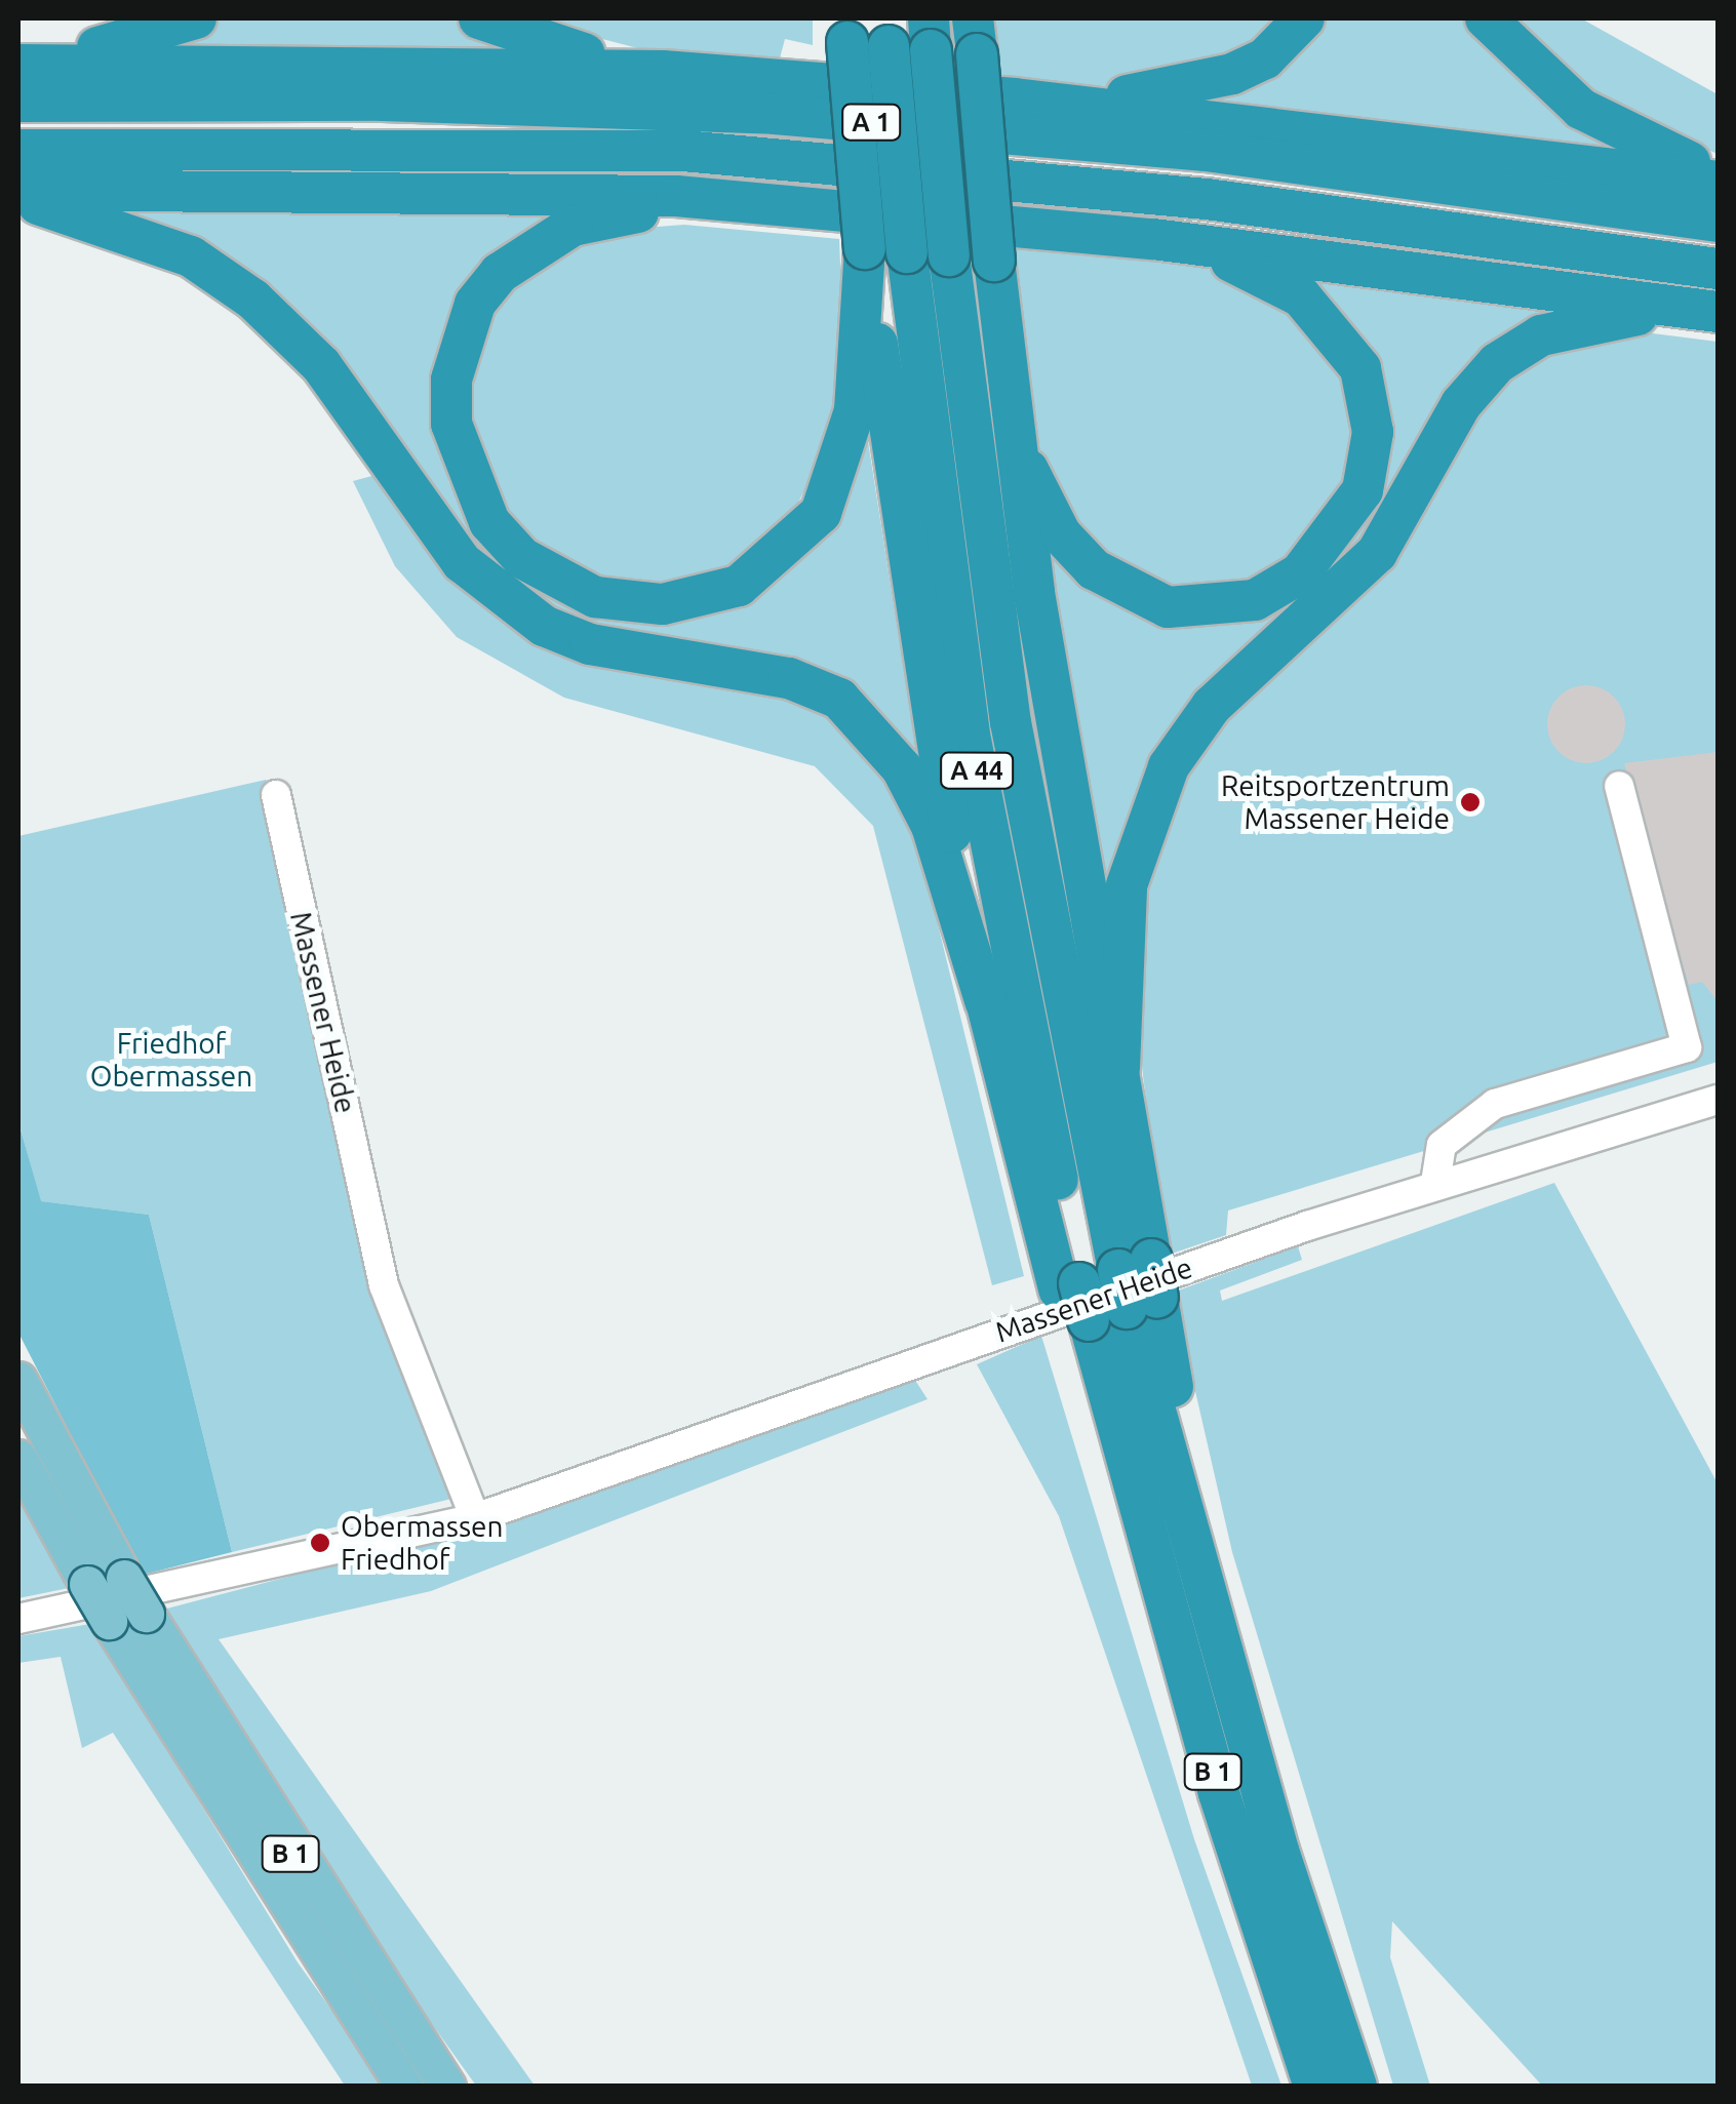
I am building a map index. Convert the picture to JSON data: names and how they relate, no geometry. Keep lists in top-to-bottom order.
{
  "streets": {
    "highway": ["A 1", "A 44", "B 1"],
    "street": ["Massener Heide"]
  },
  "crossings": [
    ["A 44", "B 1"]
  ],
  "parks": ["Friedhof Obermassen"],
  "places": ["Reitsportzentrum Massener Heide", "Obermassen Friedhof"]
}
